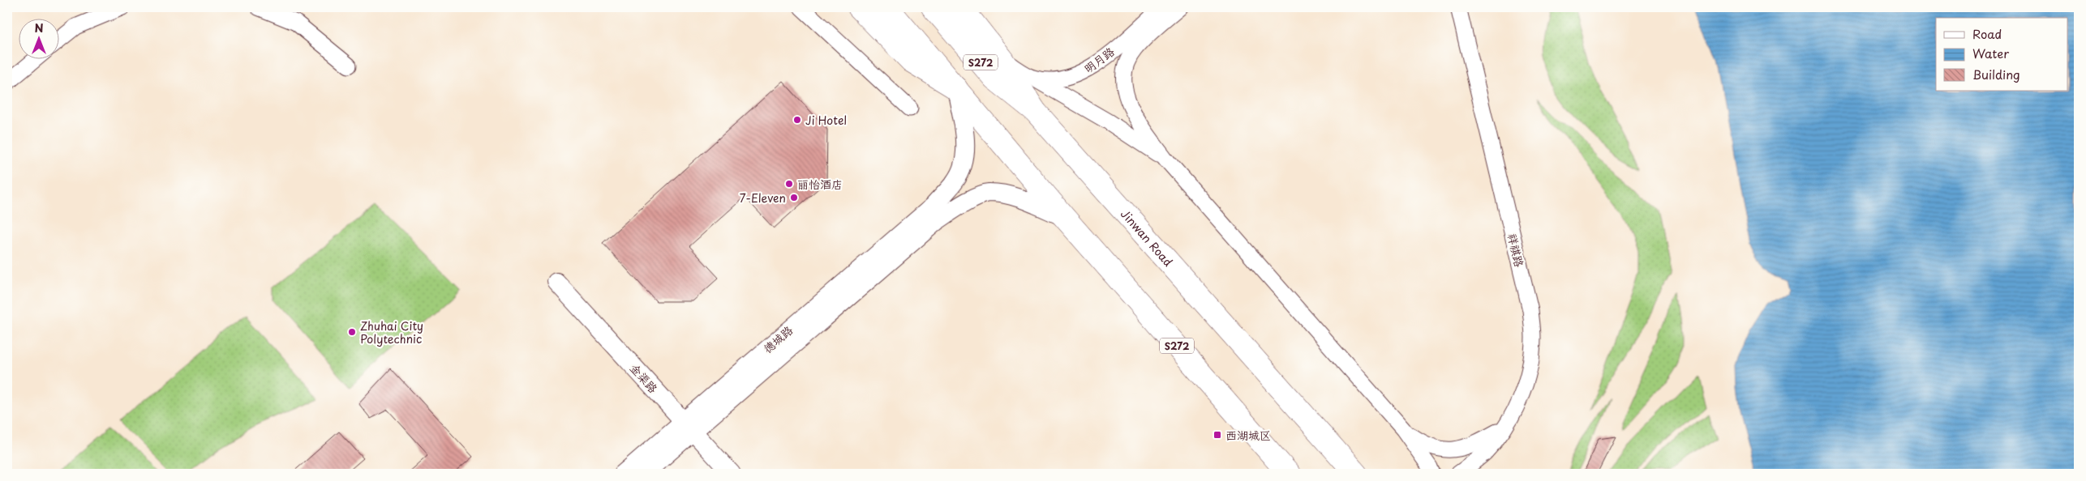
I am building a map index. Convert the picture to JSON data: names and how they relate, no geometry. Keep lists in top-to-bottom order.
{
  "streets": {
    "main road": ["S272", "Jinwan Road"],
    "street": [
      "明月路",
      "祥祺路",
      "德城路",
      "金渠路"
    ]
  },
  "crossings": [
    ["德城路", "金渠路"]
  ],
  "places": {
    "other": [
      "Ji Hotel",
      "丽怡酒店",
      "7-Eleven",
      "Zhuhai City Polytechnic"
    ],
    "transit": ["西湖城区"]
  },
  "legend": ["Road", "Water", "Building"],
  "north": "top"
}
